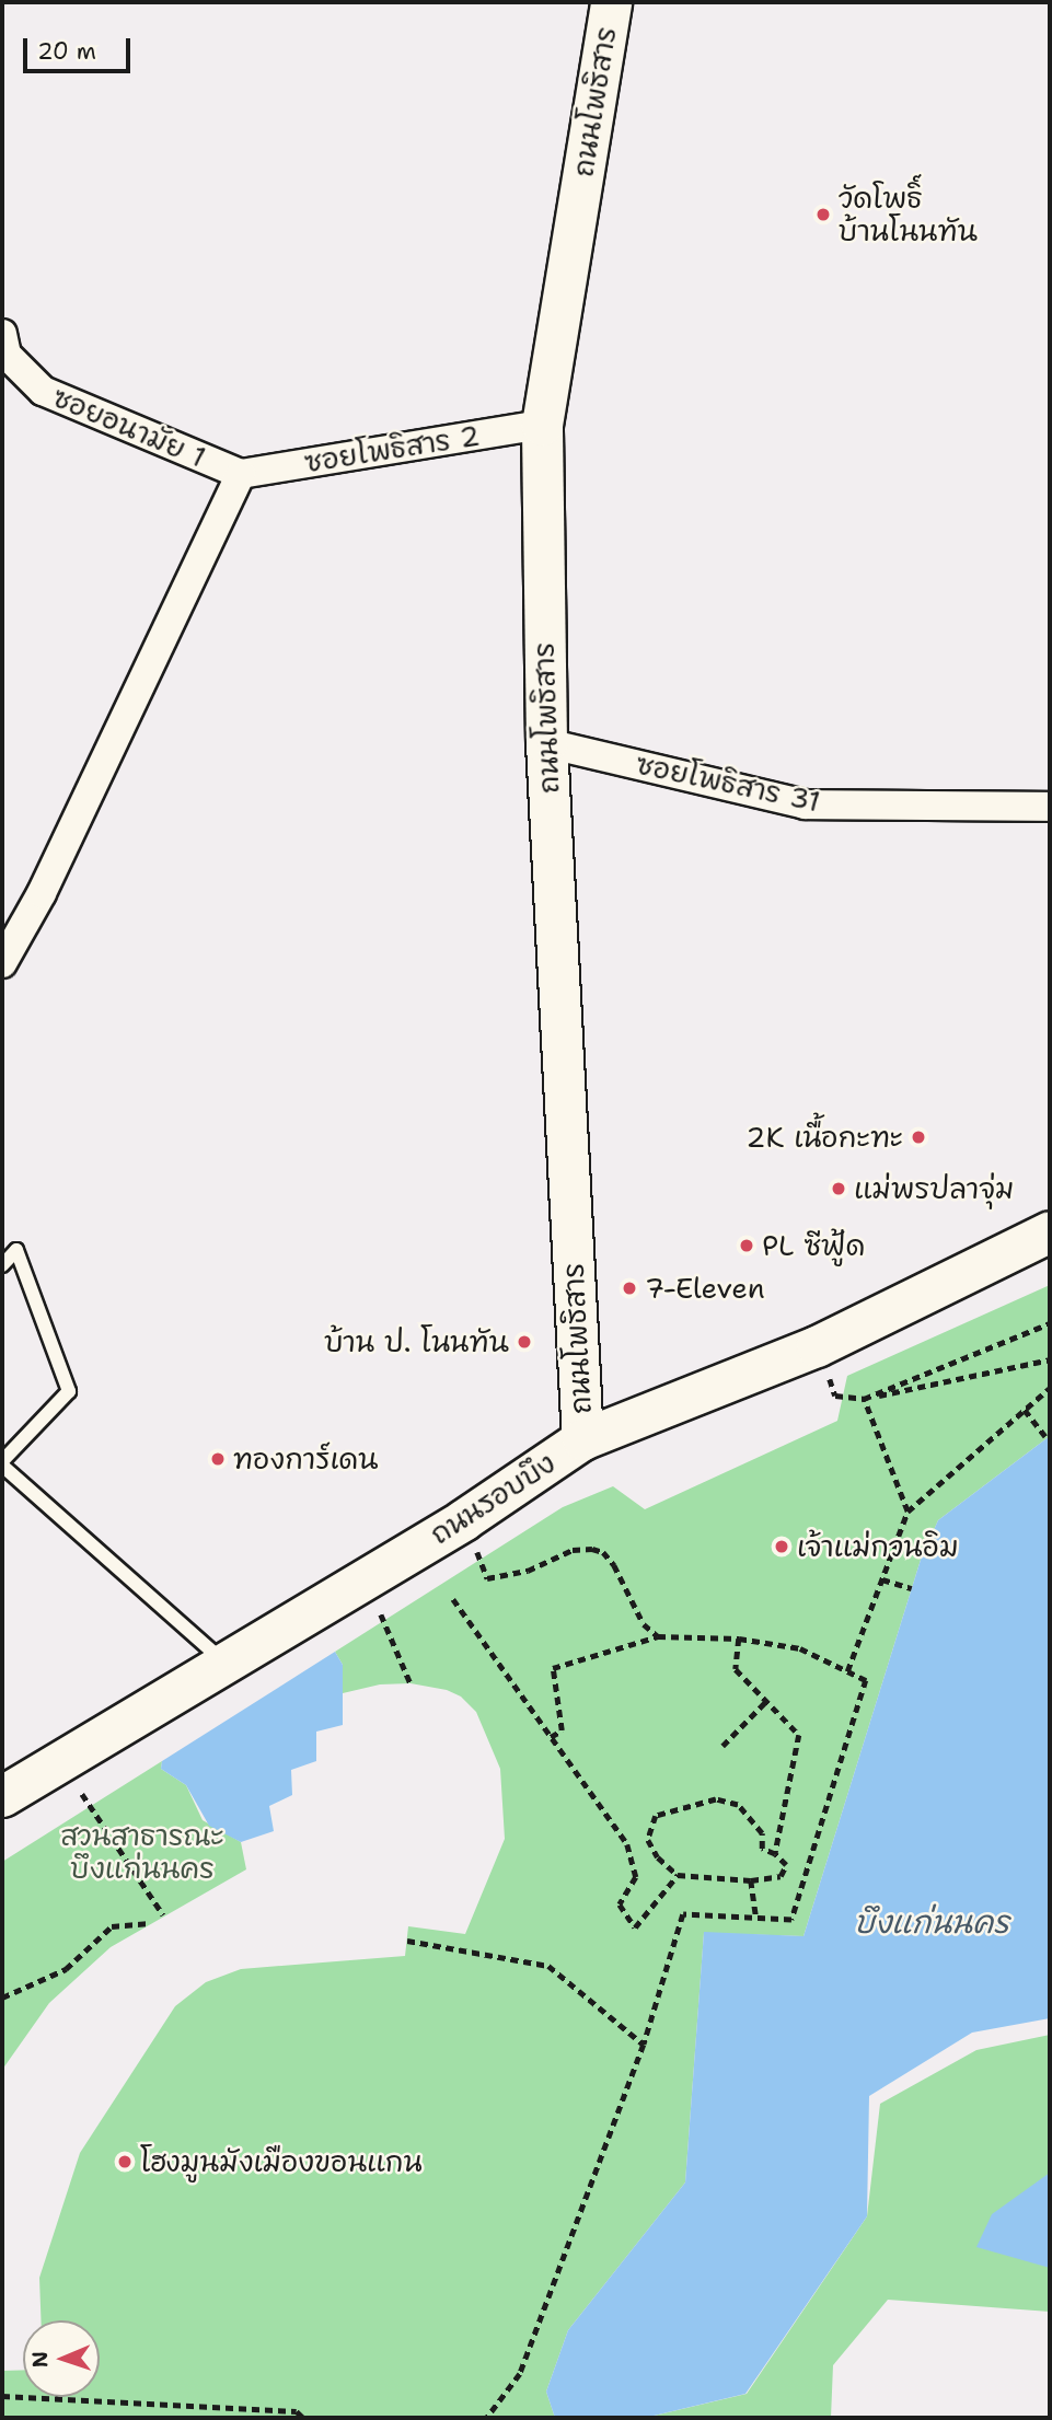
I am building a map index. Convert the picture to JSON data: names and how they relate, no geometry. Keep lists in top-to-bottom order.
{
  "streets": {
    "street": [
      "ถนนโพธิสาร",
      "ซอยอนามัย 1",
      "ซอยโพธิสาร 2",
      "ซอยโพธิสาร 31",
      "ถนนรอบบึง"
    ]
  },
  "crossings": [
    ["ถนนโพธิสาร", "ซอยโพธิสาร 2"],
    ["ถนนโพธิสาร", "ซอยโพธิสาร 31"],
    ["ถนนโพธิสาร", "ถนนรอบบึง"],
    ["ซอยอนามัย 1", "ซอยโพธิสาร 2"]
  ],
  "water": ["บึงแก่นนคร"],
  "parks": ["สวนสาธารณะ บึงแก่นนคร"],
  "places": [
    "วัดโพธิ์ บ้านโนนทัน",
    "2K เนื้อกะทะ",
    "แม่พรปลาจุ่ม",
    "PL ซีฟู้ด",
    "7-Eleven",
    "บ้าน ป. โนนทัน",
    "ทองการ์เดน",
    "เจ้าแม่กวนอิม",
    "โฮงมูนมังเมืองขอนแกน"
  ],
  "scale_bar": "20 m",
  "north": "left"
}
